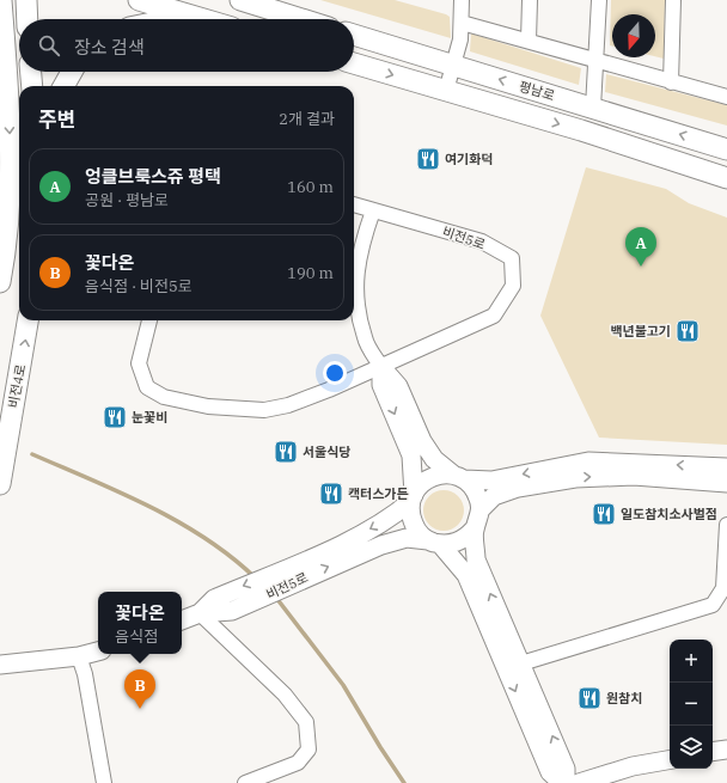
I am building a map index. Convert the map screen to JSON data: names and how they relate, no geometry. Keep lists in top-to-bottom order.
{
  "streets": {
    "main road": ["평남로", "비전4로"],
    "street": ["비전5로"]
  },
  "one_way": ["비전4로"],
  "places": {
    "restaurant": [
      "여기화덕",
      "백년불고기",
      "눈꽃비",
      "서울식당",
      "캑터스가든",
      "일도참치소사벌점",
      "원참치"
    ]
  },
  "north": "bottom",
  "page": {
    "search": "장소 검색",
    "heading": ["주변", "2개 결과"],
    "list": [
      {
        "mark": "A",
        "name": "엉클브룩스쥬 평택",
        "note": "공원 · 평남로",
        "value": "160 m"
      },
      {
        "mark": "B",
        "name": "꽃다온",
        "note": "음식점 · 비전5로",
        "value": "190 m"
      }
    ],
    "pins": ["A", "B"],
    "popup": ["꽃다온", "음식점"],
    "map_buttons": ["+", "−"]
  }
}
